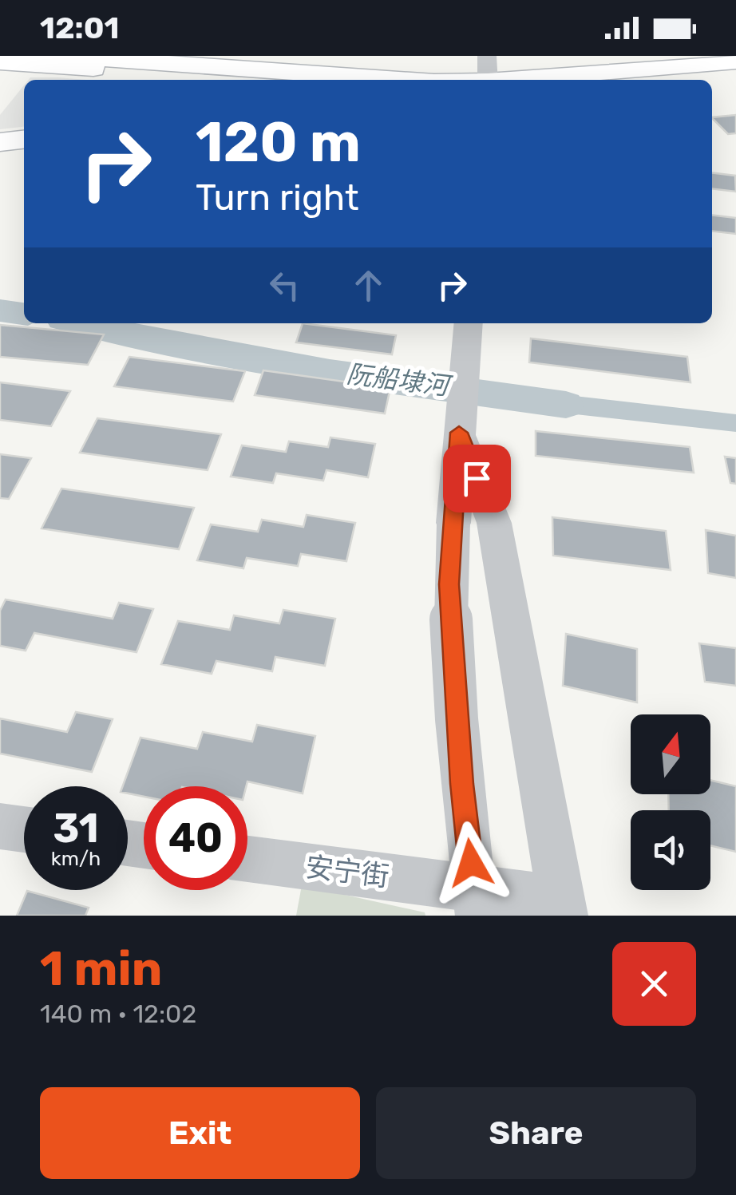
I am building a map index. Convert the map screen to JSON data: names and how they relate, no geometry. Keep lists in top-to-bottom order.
{
  "streets": {
    "street": ["安宁街"]
  },
  "water": ["阮船埭河"],
  "north": "top",
  "page": {
    "status": "12:01",
    "turn": ["120 m", "Turn right"],
    "speed": "31 km/h",
    "limit": "40",
    "heading": ["1 min", "140 m · 12:02"],
    "buttons": ["Exit", "Share"]
  }
}
